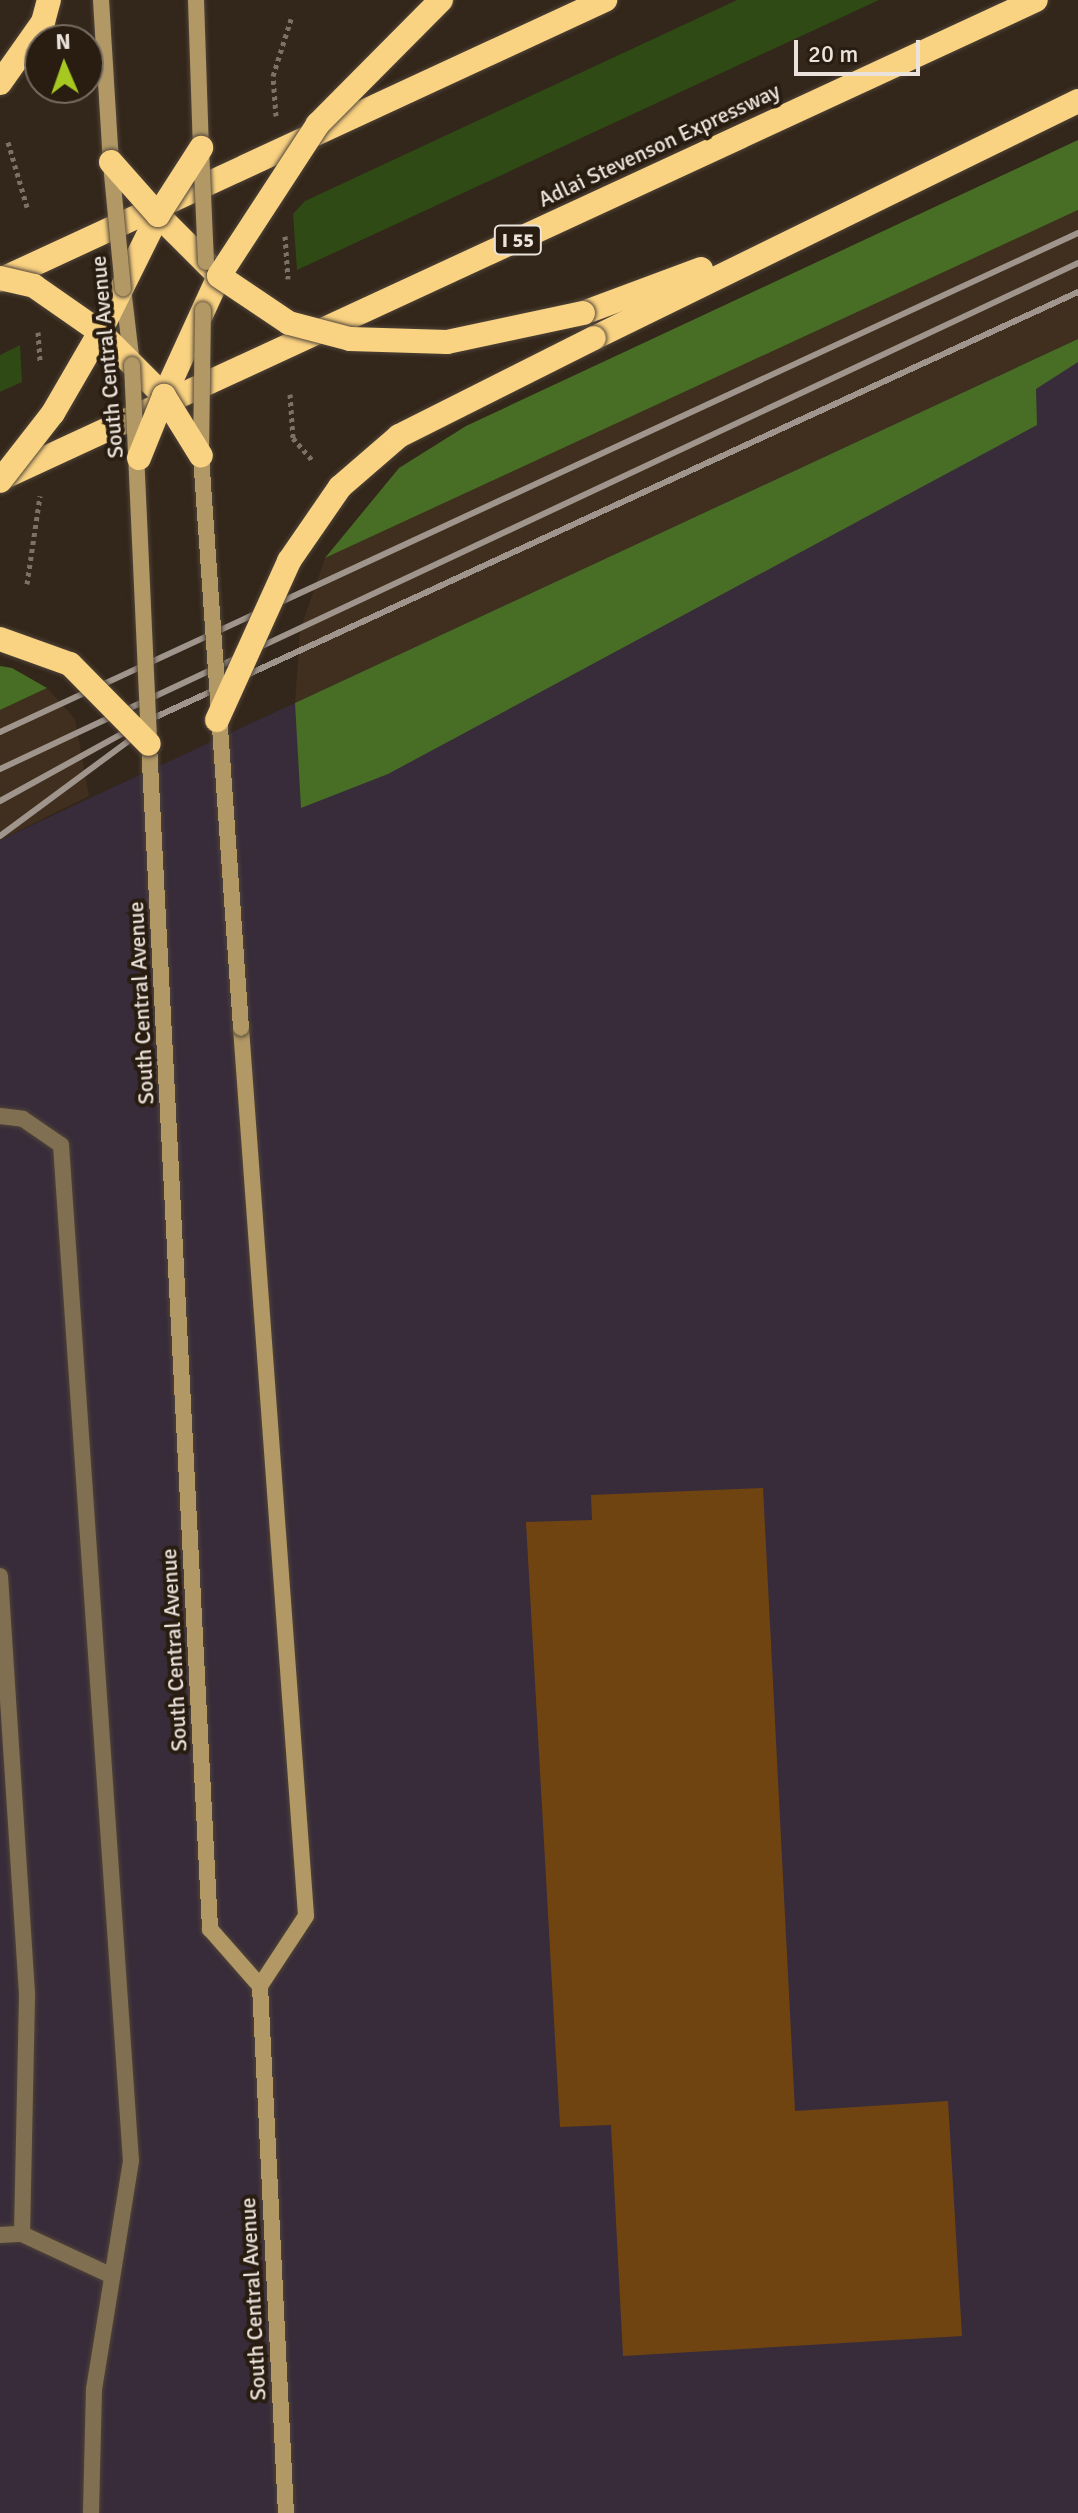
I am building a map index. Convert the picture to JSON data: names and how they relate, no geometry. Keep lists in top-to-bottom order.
{
  "streets": {
    "highway": ["Adlai Stevenson Expressway", "I 55"],
    "main road": ["South Central Avenue"]
  },
  "scale_bar": "20 m",
  "north": "top"
}
